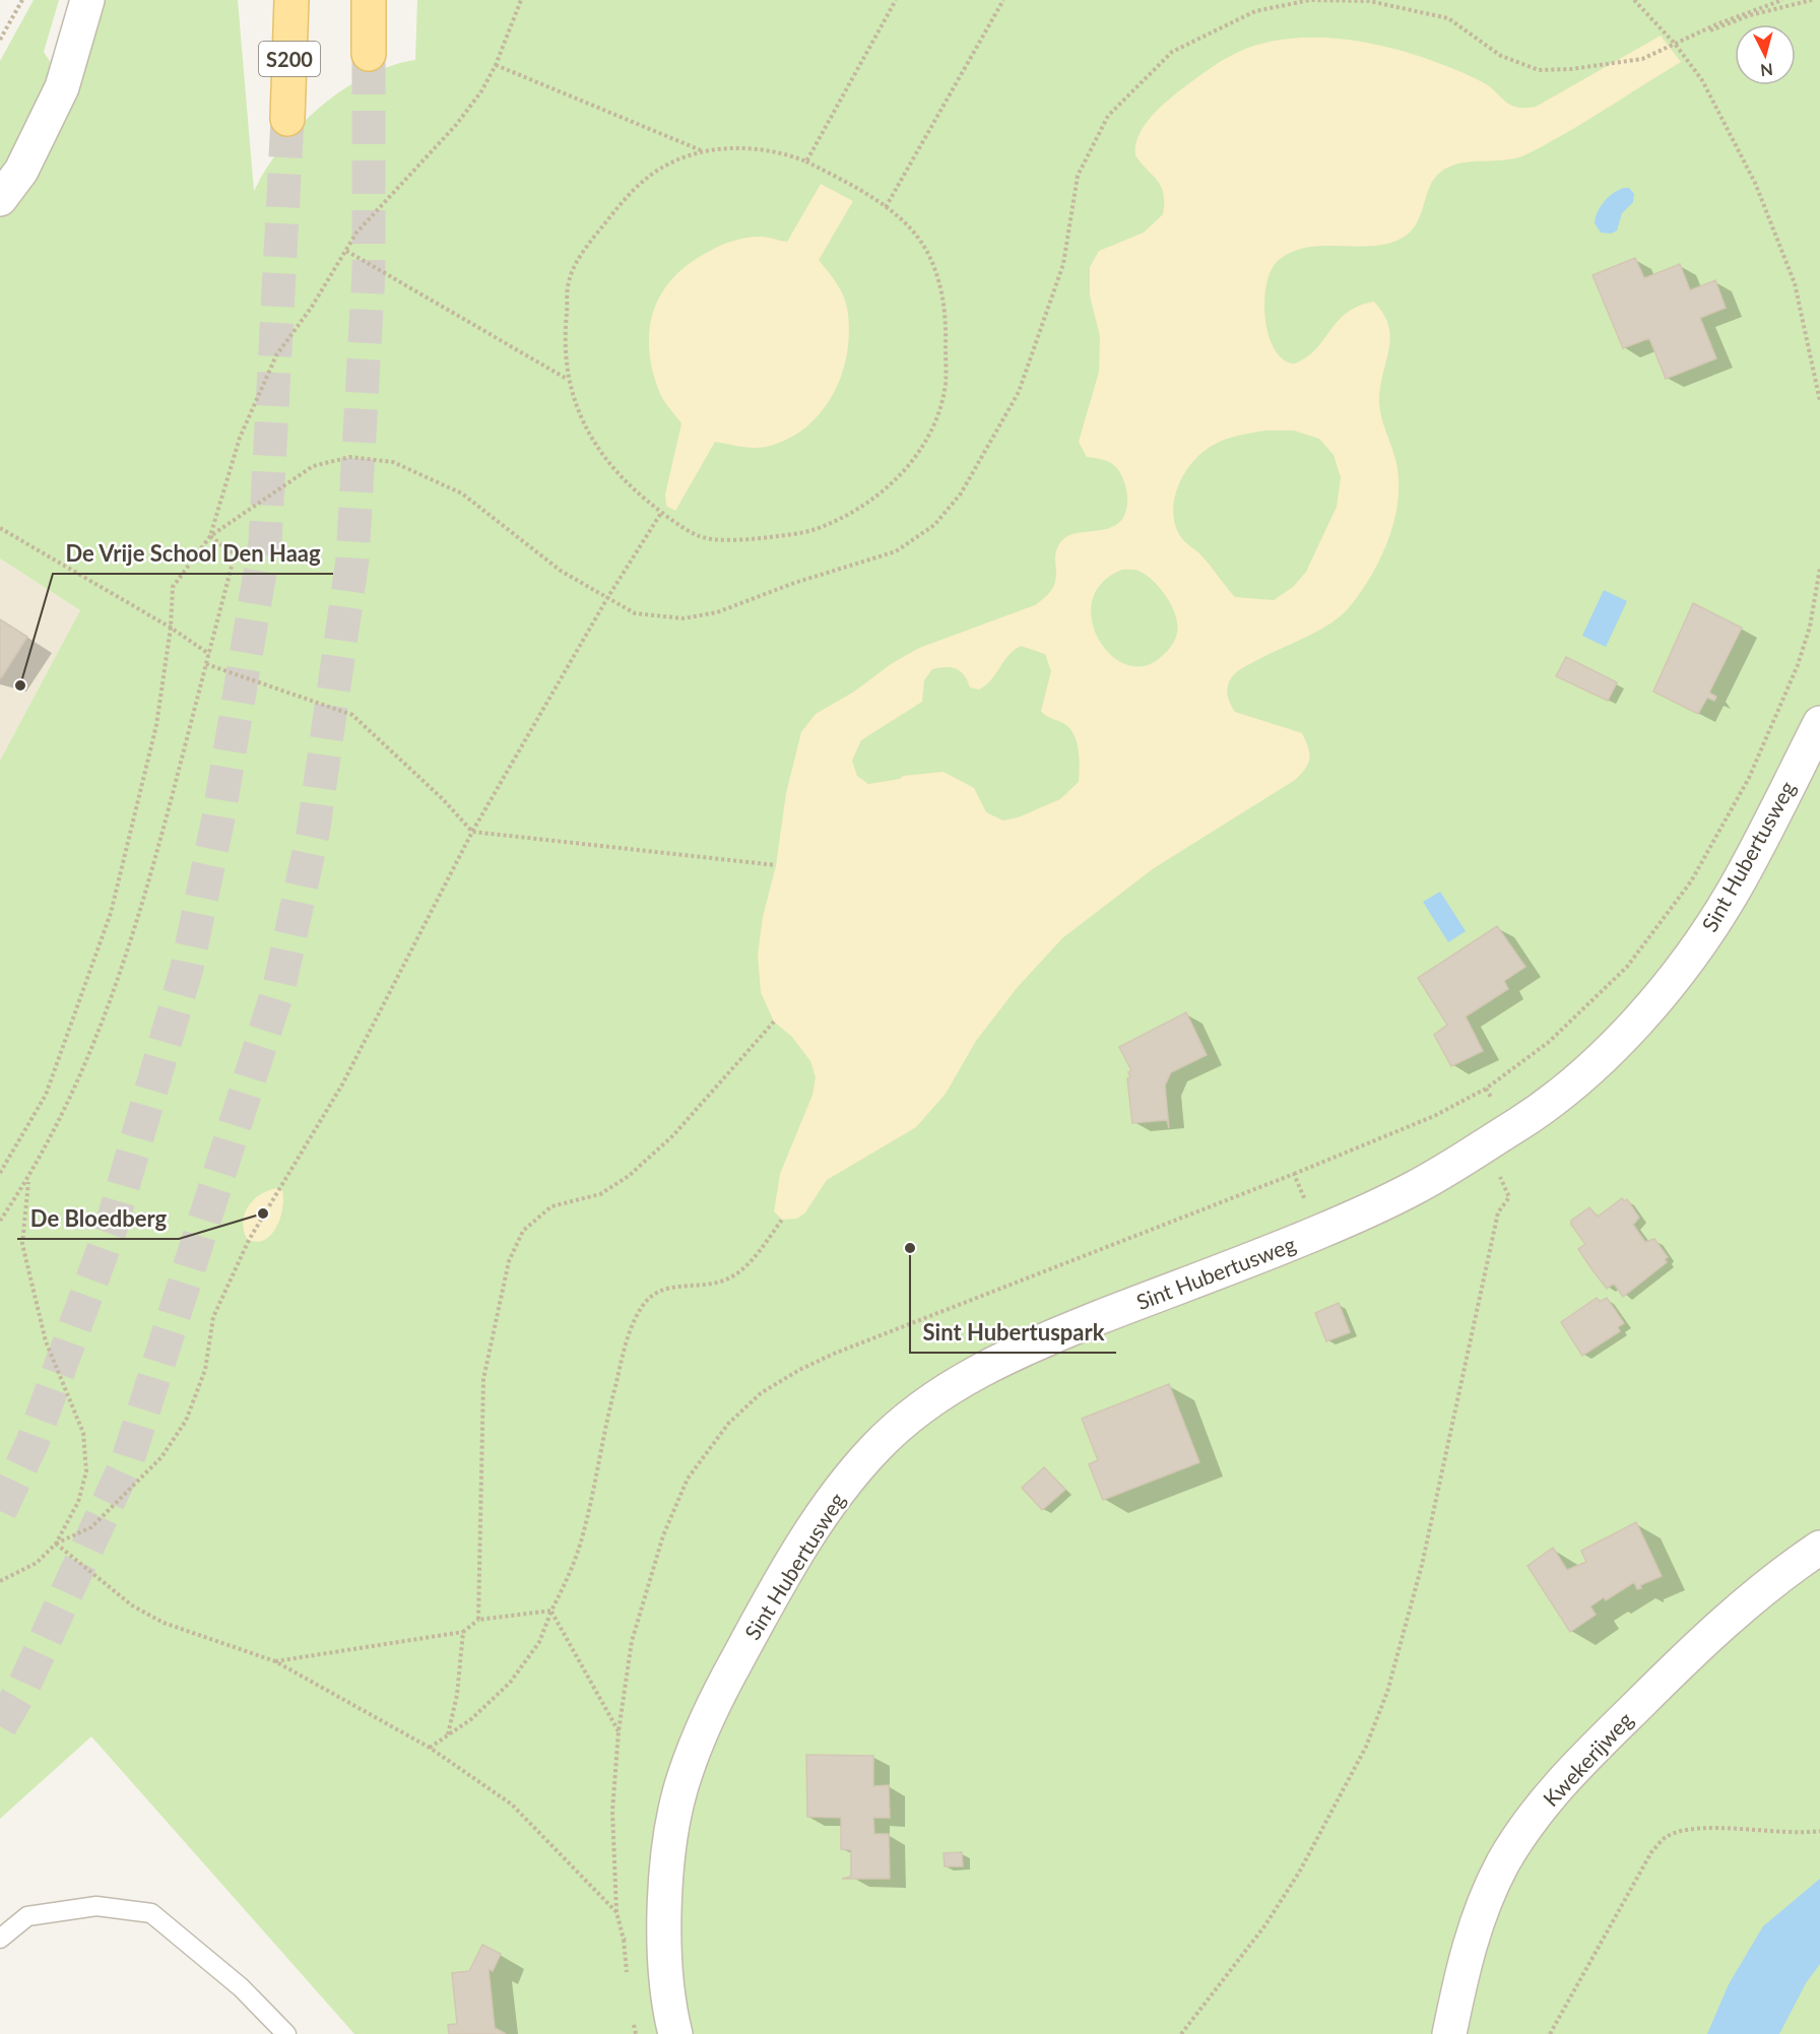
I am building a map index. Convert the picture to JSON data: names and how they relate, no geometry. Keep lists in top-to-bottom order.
{
  "streets": {
    "main road": ["S200"],
    "street": ["Sint Hubertusweg", "Kwekerijweg"]
  },
  "places": ["De Vrije School Den Haag", "De Bloedberg", "Sint Hubertuspark"],
  "north": "bottom"
}
